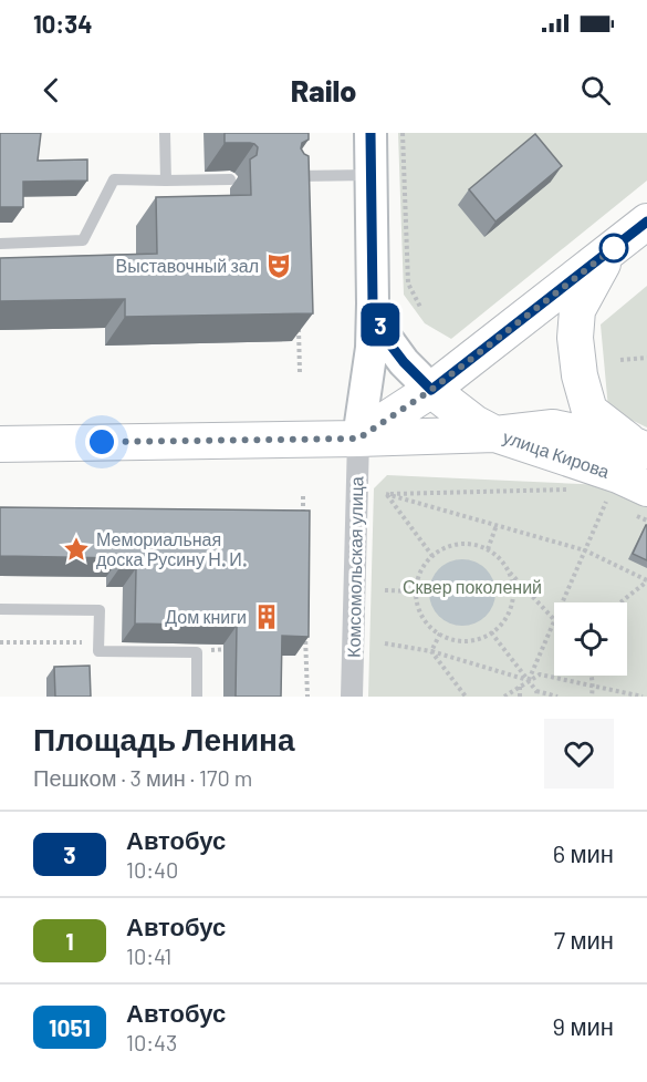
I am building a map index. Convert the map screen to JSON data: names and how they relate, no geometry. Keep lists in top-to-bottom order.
{
  "streets": {
    "main road": ["улица Кирова"],
    "street": ["Комсомольская улица"]
  },
  "parks": ["Сквер поколений"],
  "places": {
    "theatre": ["Выставочный зал"],
    "place": ["Мемориальная доска Русину Н. И."],
    "building": ["Дом книги"]
  },
  "lines": ["bus line 3"],
  "page": {
    "status": "10:34",
    "header": "Railo",
    "on_map": "3",
    "heading": ["Площадь Ленина", "Пешком · 3 мин · 170 m"],
    "list": [
      {
        "mark": "3",
        "name": "Автобус",
        "note": "10:40",
        "value": "6 мин"
      },
      {
        "mark": "1",
        "name": "Автобус",
        "note": "10:41",
        "value": "7 мин"
      },
      {
        "mark": "1051",
        "name": "Автобус",
        "note": "10:43",
        "value": "9 мин"
      }
    ]
  }
}
